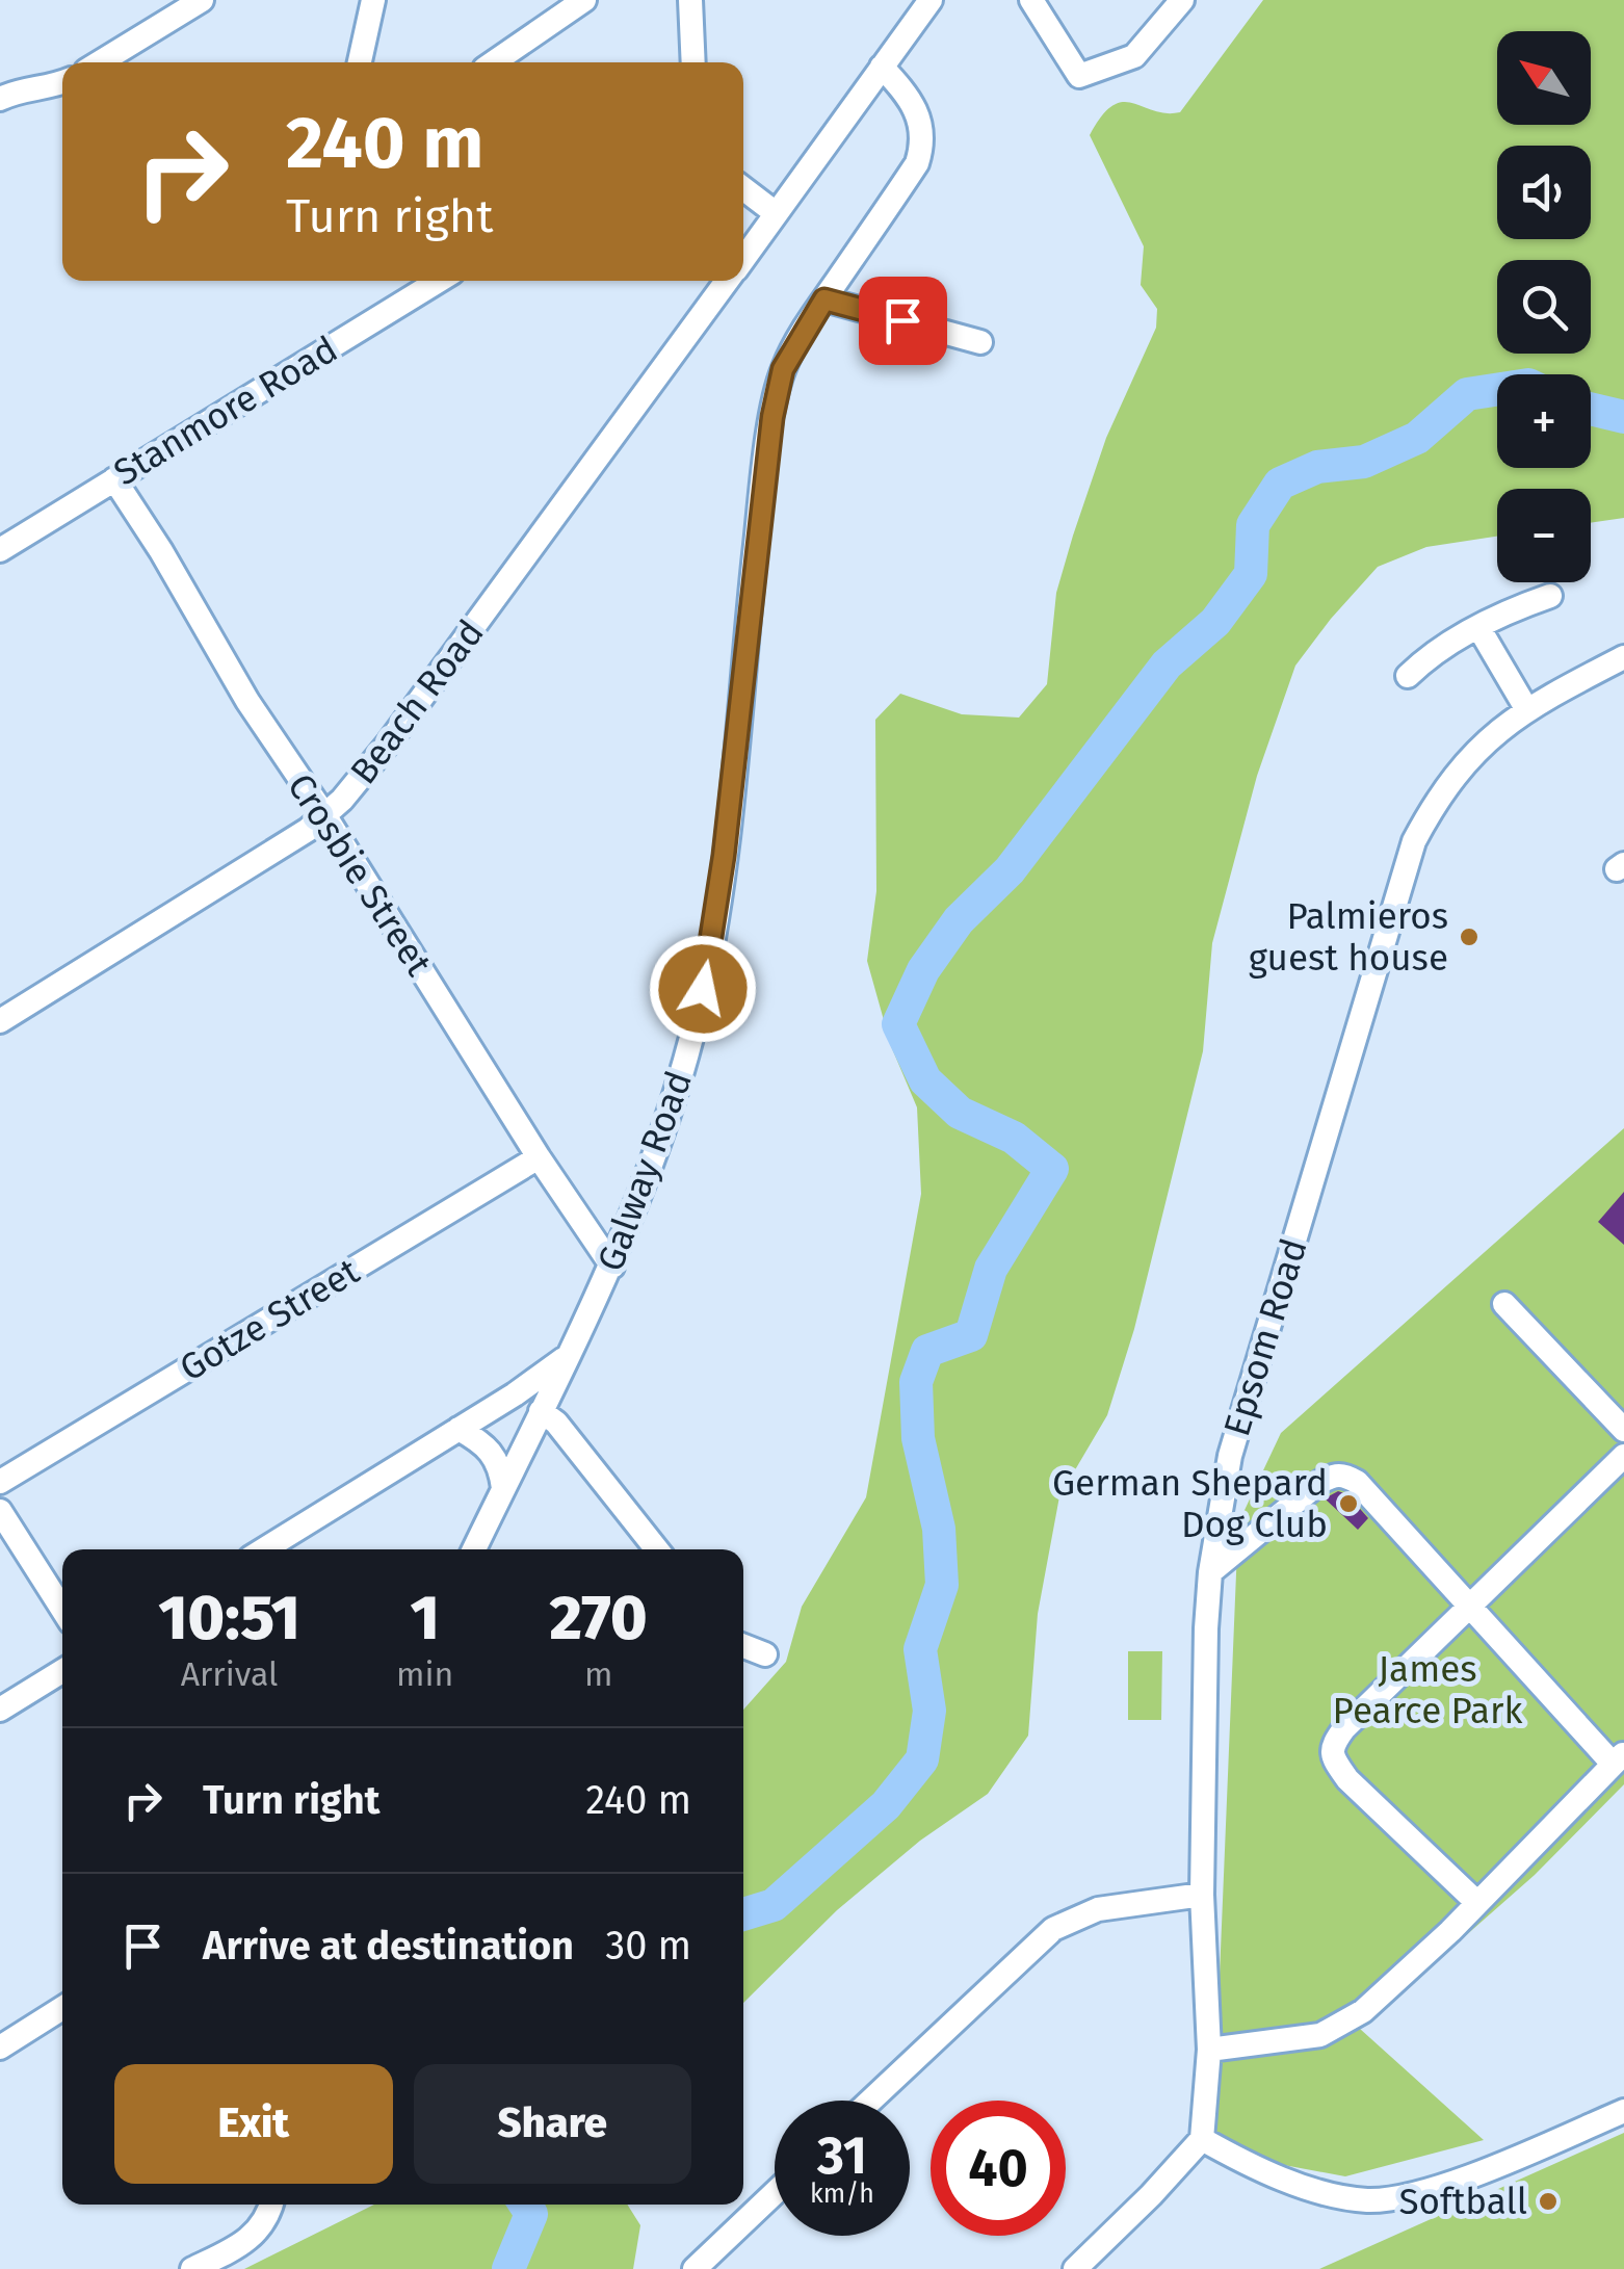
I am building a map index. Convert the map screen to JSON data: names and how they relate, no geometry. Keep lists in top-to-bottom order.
{
  "streets": {
    "street": [
      "Stanmore Road",
      "Beach Road",
      "Crosbie Street",
      "Galway Road",
      "Gotze Street",
      "Epsom Road"
    ]
  },
  "crossings": [
    ["Stanmore Road", "Crosbie Street"],
    ["Beach Road", "Crosbie Street"],
    ["Beach Road", "Galway Road"],
    ["Crosbie Street", "Galway Road"],
    ["Crosbie Street", "Gotze Street"]
  ],
  "parks": ["James Pearce Park"],
  "places": ["Palmieros guest house", "German Shepard Dog Club", "Softball"],
  "north": "top left",
  "page": {
    "map_buttons": ["+", "−"],
    "turn": ["240 m", "Turn right"],
    "eta": [
      "10:51",
      "Arrival",
      "1",
      "min",
      "270",
      "m"
    ],
    "list": [
      {
        "name": "Turn right",
        "value": "240 m"
      },
      {
        "name": "Arrive at destination",
        "value": "30 m"
      }
    ],
    "buttons": ["Exit", "Share"],
    "speed": "31 km/h",
    "limit": "40"
  }
}
